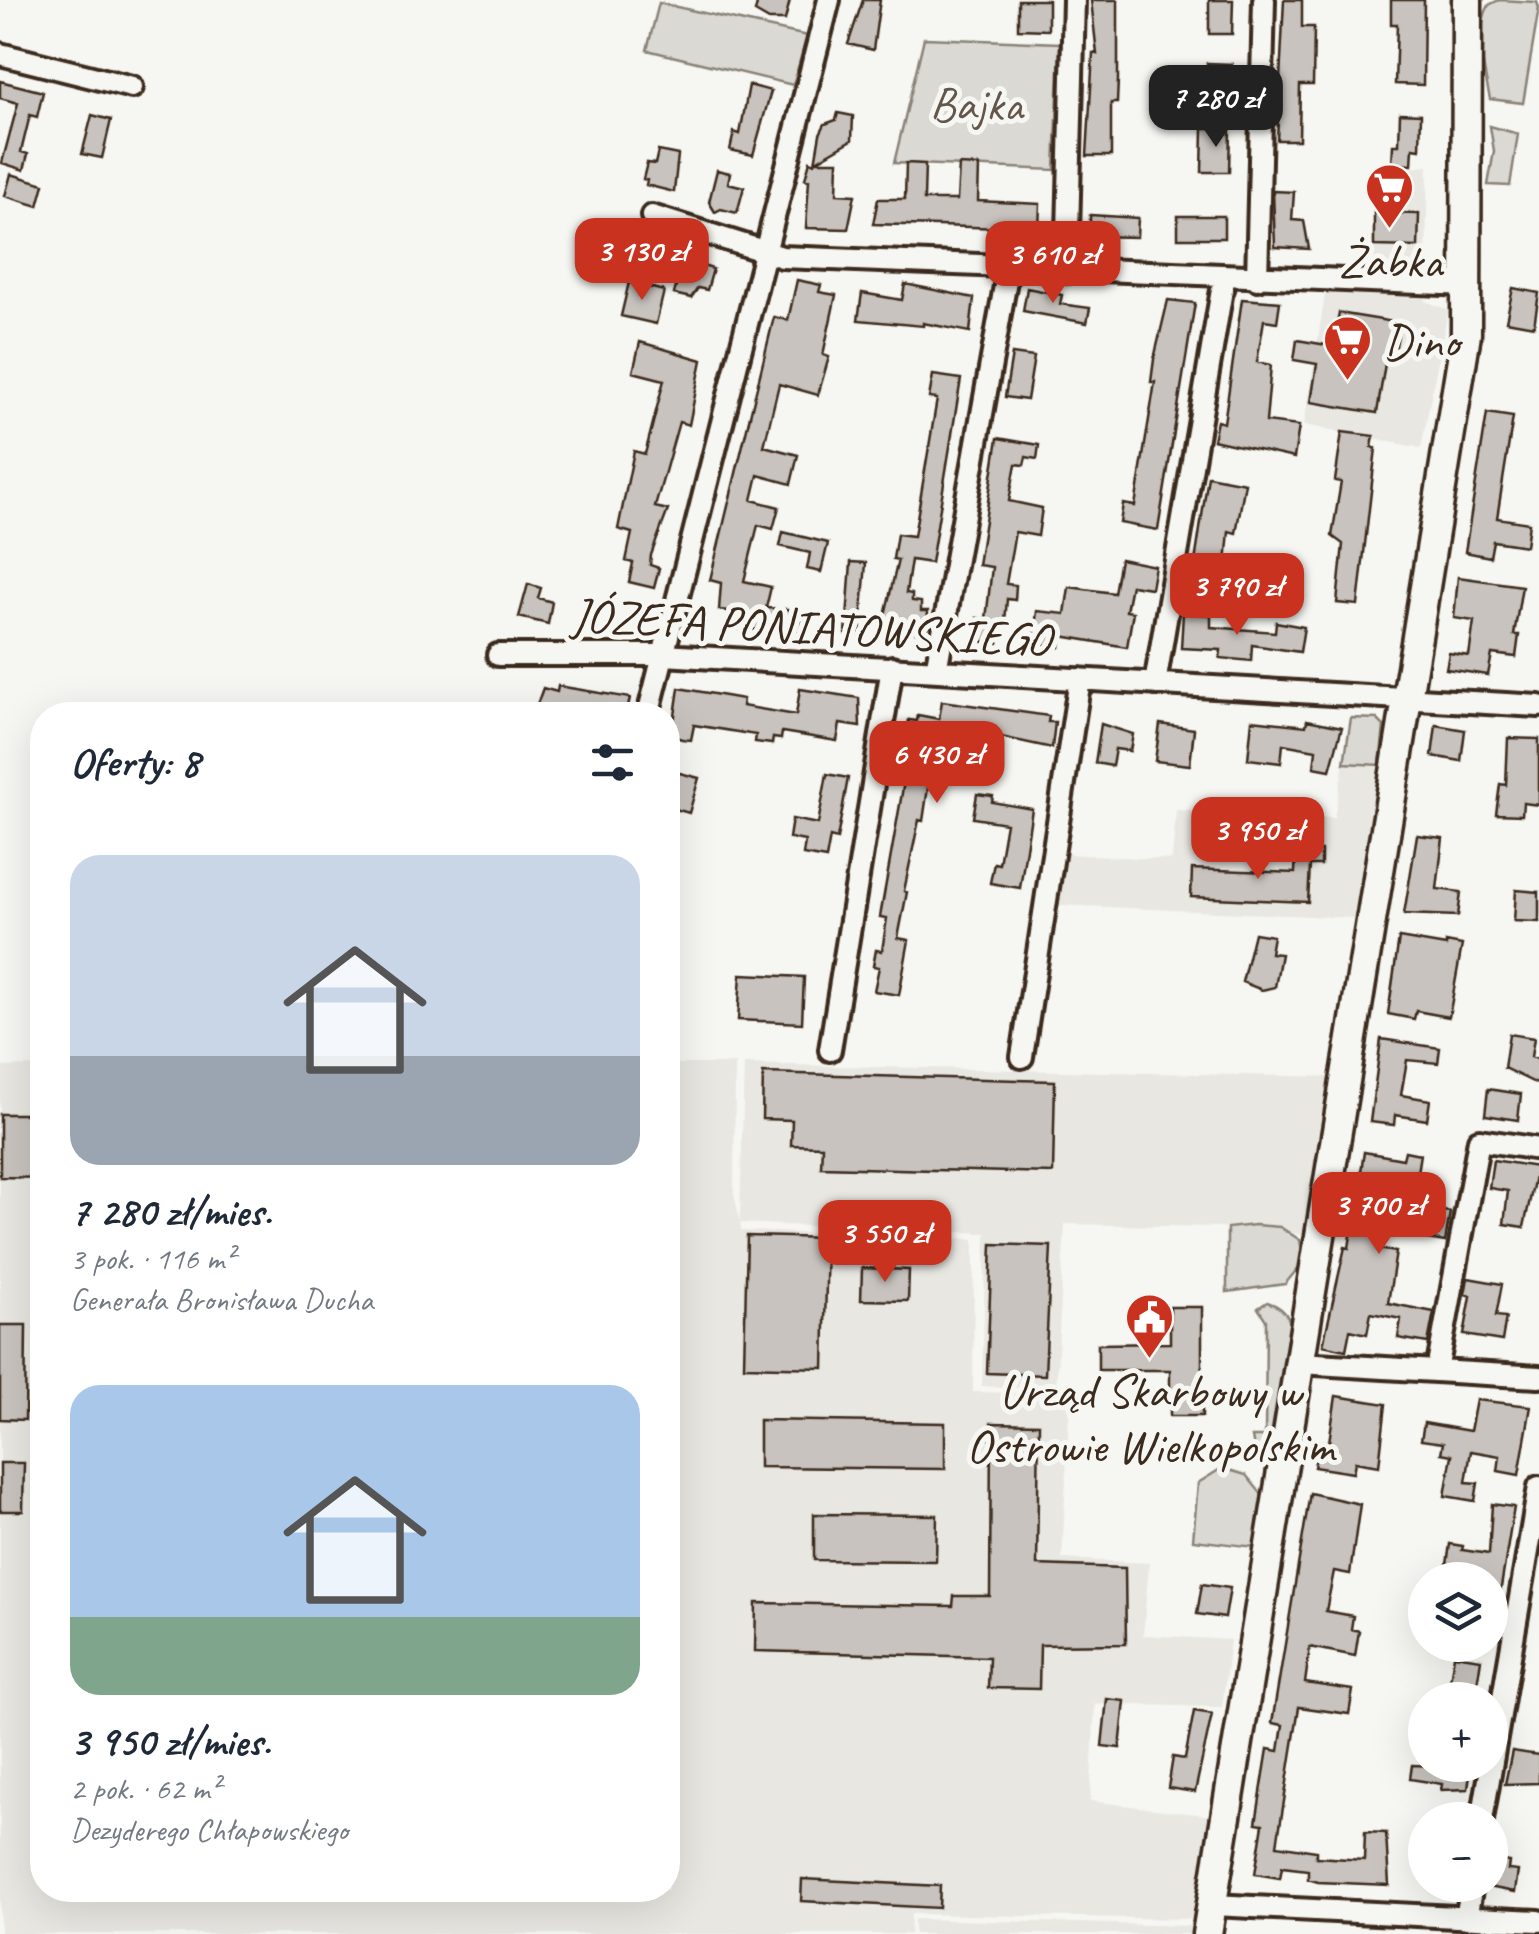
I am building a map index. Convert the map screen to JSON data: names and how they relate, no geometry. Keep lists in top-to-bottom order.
{
  "streets": {
    "street": ["JÓZEFA PONIATOWSKIEGO"]
  },
  "parks": ["Bajka"],
  "places": {
    "supermarket": ["Żabka", "Dino"],
    "public building": ["Urząd Skarbowy w Ostrowie Wielkopolskim"]
  },
  "page": {
    "price": [
      "7 280 zł",
      "3 130 zł",
      "3 610 zł",
      "3 790 zł",
      "6 430 zł",
      "3 950 zł",
      "3 700 zł",
      "3 550 zł"
    ],
    "heading": "Oferty: 8",
    "list": [
      {
        "name": "7 280 zł/mies.",
        "note": "3 pok. · 116 m² · Generała Bronisława Ducha"
      },
      {
        "name": "3 950 zł/mies.",
        "note": "2 pok. · 62 m² · Dezyderego Chłapowskiego"
      }
    ],
    "map_buttons": ["+", "−"]
  }
}
